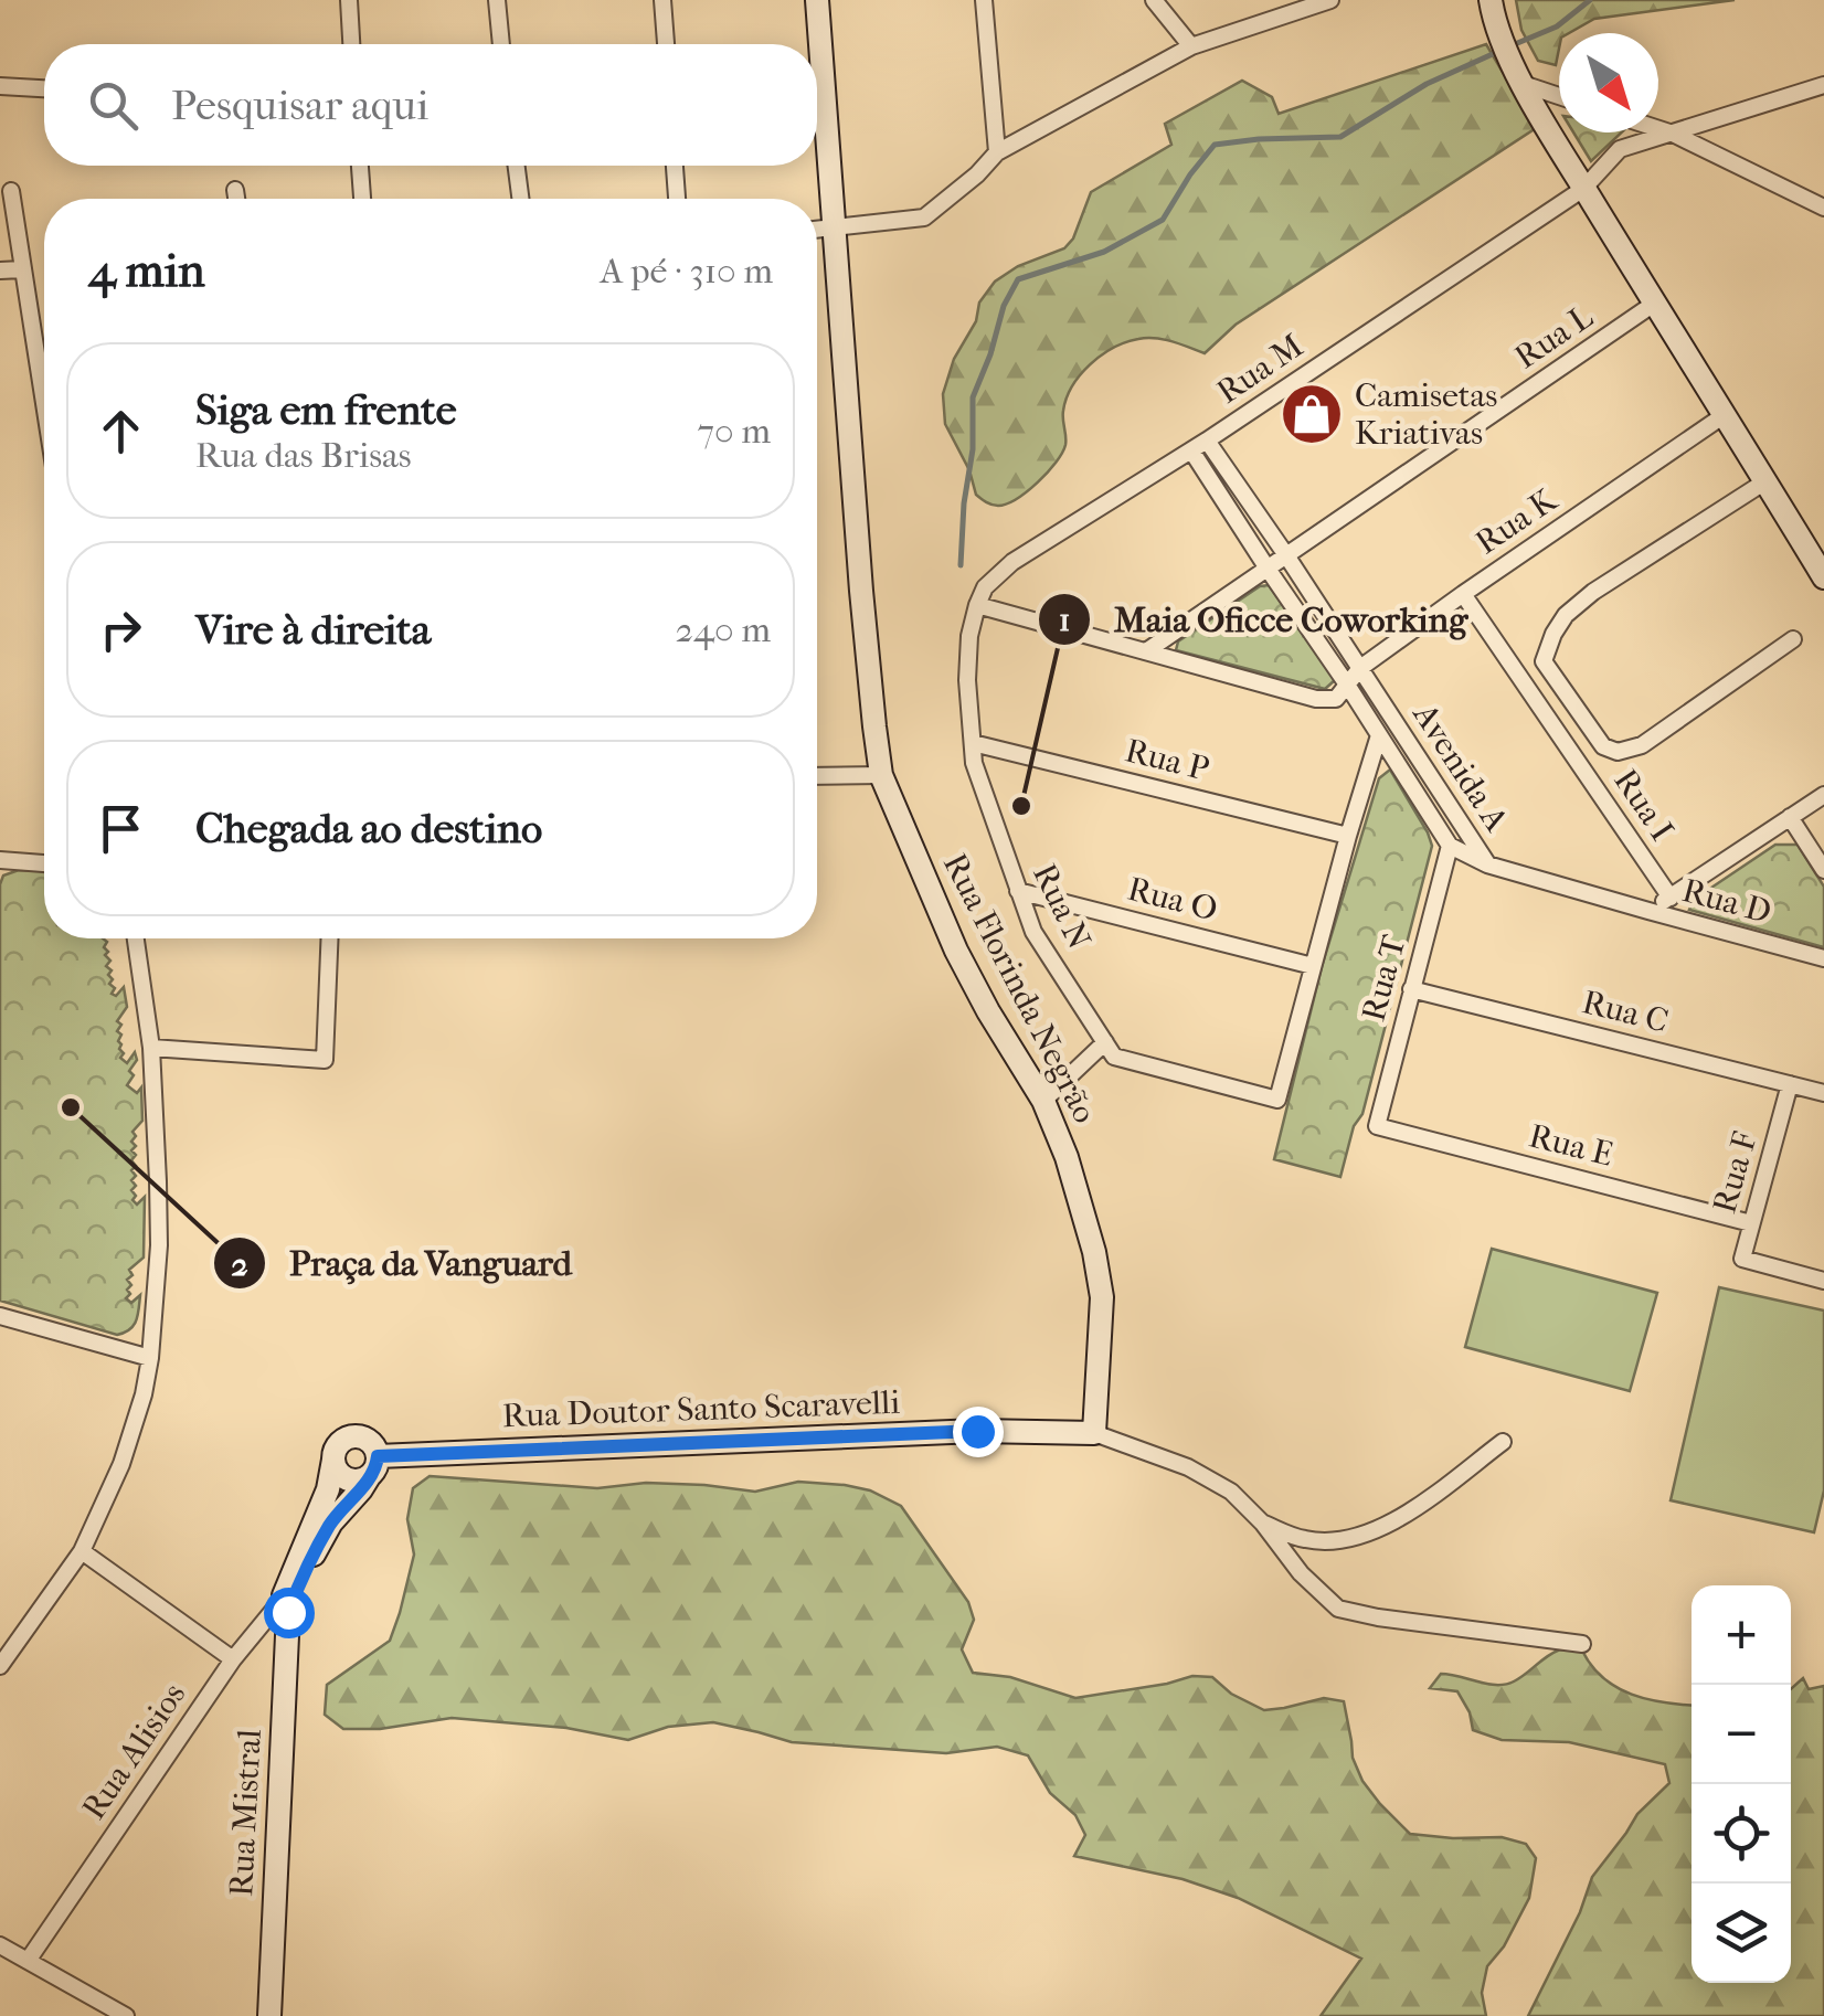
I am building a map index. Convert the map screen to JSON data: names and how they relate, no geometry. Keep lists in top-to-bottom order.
{
  "streets": {
    "street": [
      "Rua L",
      "Rua M",
      "Rua K",
      "Rua P",
      "Avenida A",
      "Rua I",
      "Rua O",
      "Rua D",
      "Rua N",
      "Rua T",
      "Rua Florinda Negrão",
      "Rua C",
      "Rua E",
      "Rua F",
      "Rua Doutor Santo Scaravelli",
      "Rua Alisios",
      "Rua Mistral"
    ]
  },
  "crossings": [
    ["Rua L", "Avenida A"],
    ["Rua M", "Avenida A"],
    ["Rua M", "Rua N"],
    ["Rua K", "Avenida A"],
    ["Rua K", "Rua I"],
    ["Rua P", "Rua N"],
    ["Avenida A", "Rua D"],
    ["Avenida A", "Rua T"],
    ["Rua O", "Rua N"],
    ["Rua T", "Rua C"],
    ["Rua T", "Rua E"],
    ["Rua Florinda Negrão", "Rua Doutor Santo Scaravelli"],
    ["Rua C", "Rua F"],
    ["Rua E", "Rua F"],
    ["Rua Alisios", "Rua Mistral"]
  ],
  "places": {
    "shop": ["Camisetas Kriativas"],
    "other": ["Maia Oficce Coworking", "Praça da Vanguard"]
  },
  "north": "bottom right",
  "page": {
    "search": "Pesquisar aqui",
    "heading": ["4 min", "A pé · 310 m"],
    "list": [
      ["Siga em frente", "Rua das Brisas", "70 m"],
      ["Vire à direita", "240 m"],
      "Chegada ao destino"
    ],
    "map_buttons": ["+", "−"]
  }
}
